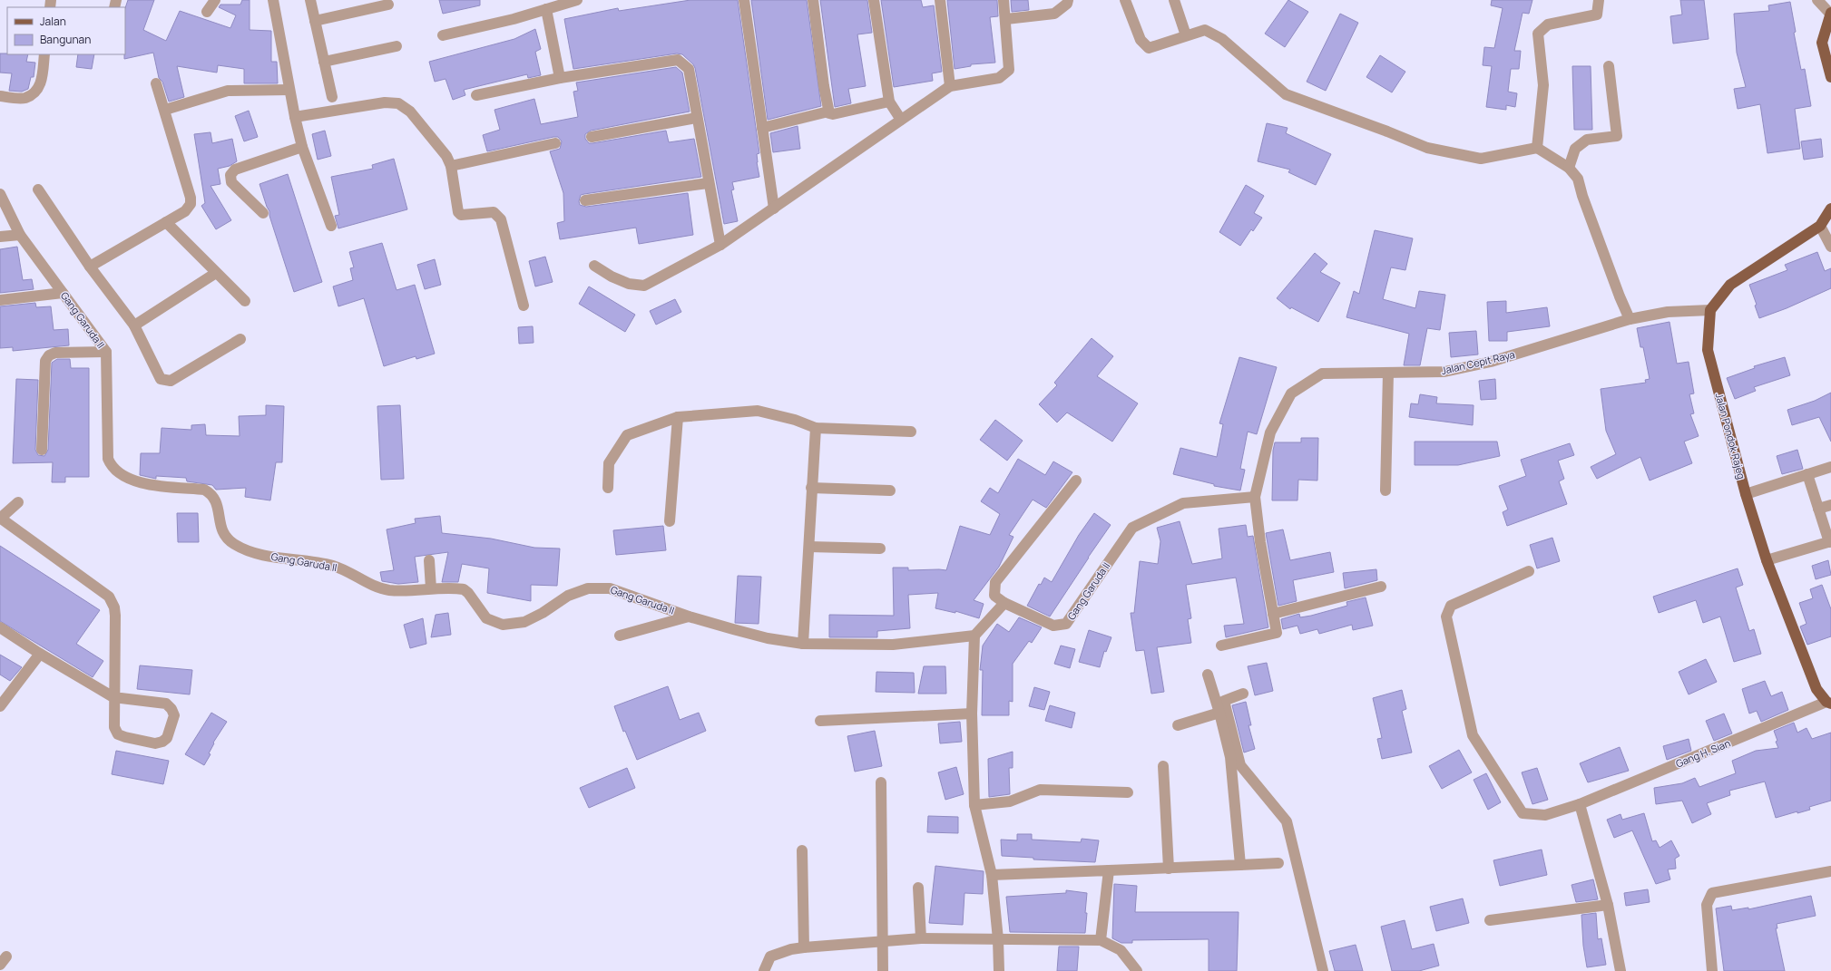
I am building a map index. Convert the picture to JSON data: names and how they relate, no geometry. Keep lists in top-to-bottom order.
{
  "streets": {
    "main road": ["Jalan Pondok Rajeg"],
    "street": ["Gang Garuda II", "Jalan Cepit Raya", "Gang H. Sian"]
  },
  "crossings": [
    ["Gang Garuda II", "Jalan Cepit Raya"],
    ["Jalan Cepit Raya", "Jalan Pondok Rajeg"],
    ["Jalan Pondok Rajeg", "Gang H. Sian"]
  ],
  "legend": ["Jalan", "Bangunan"]
}
